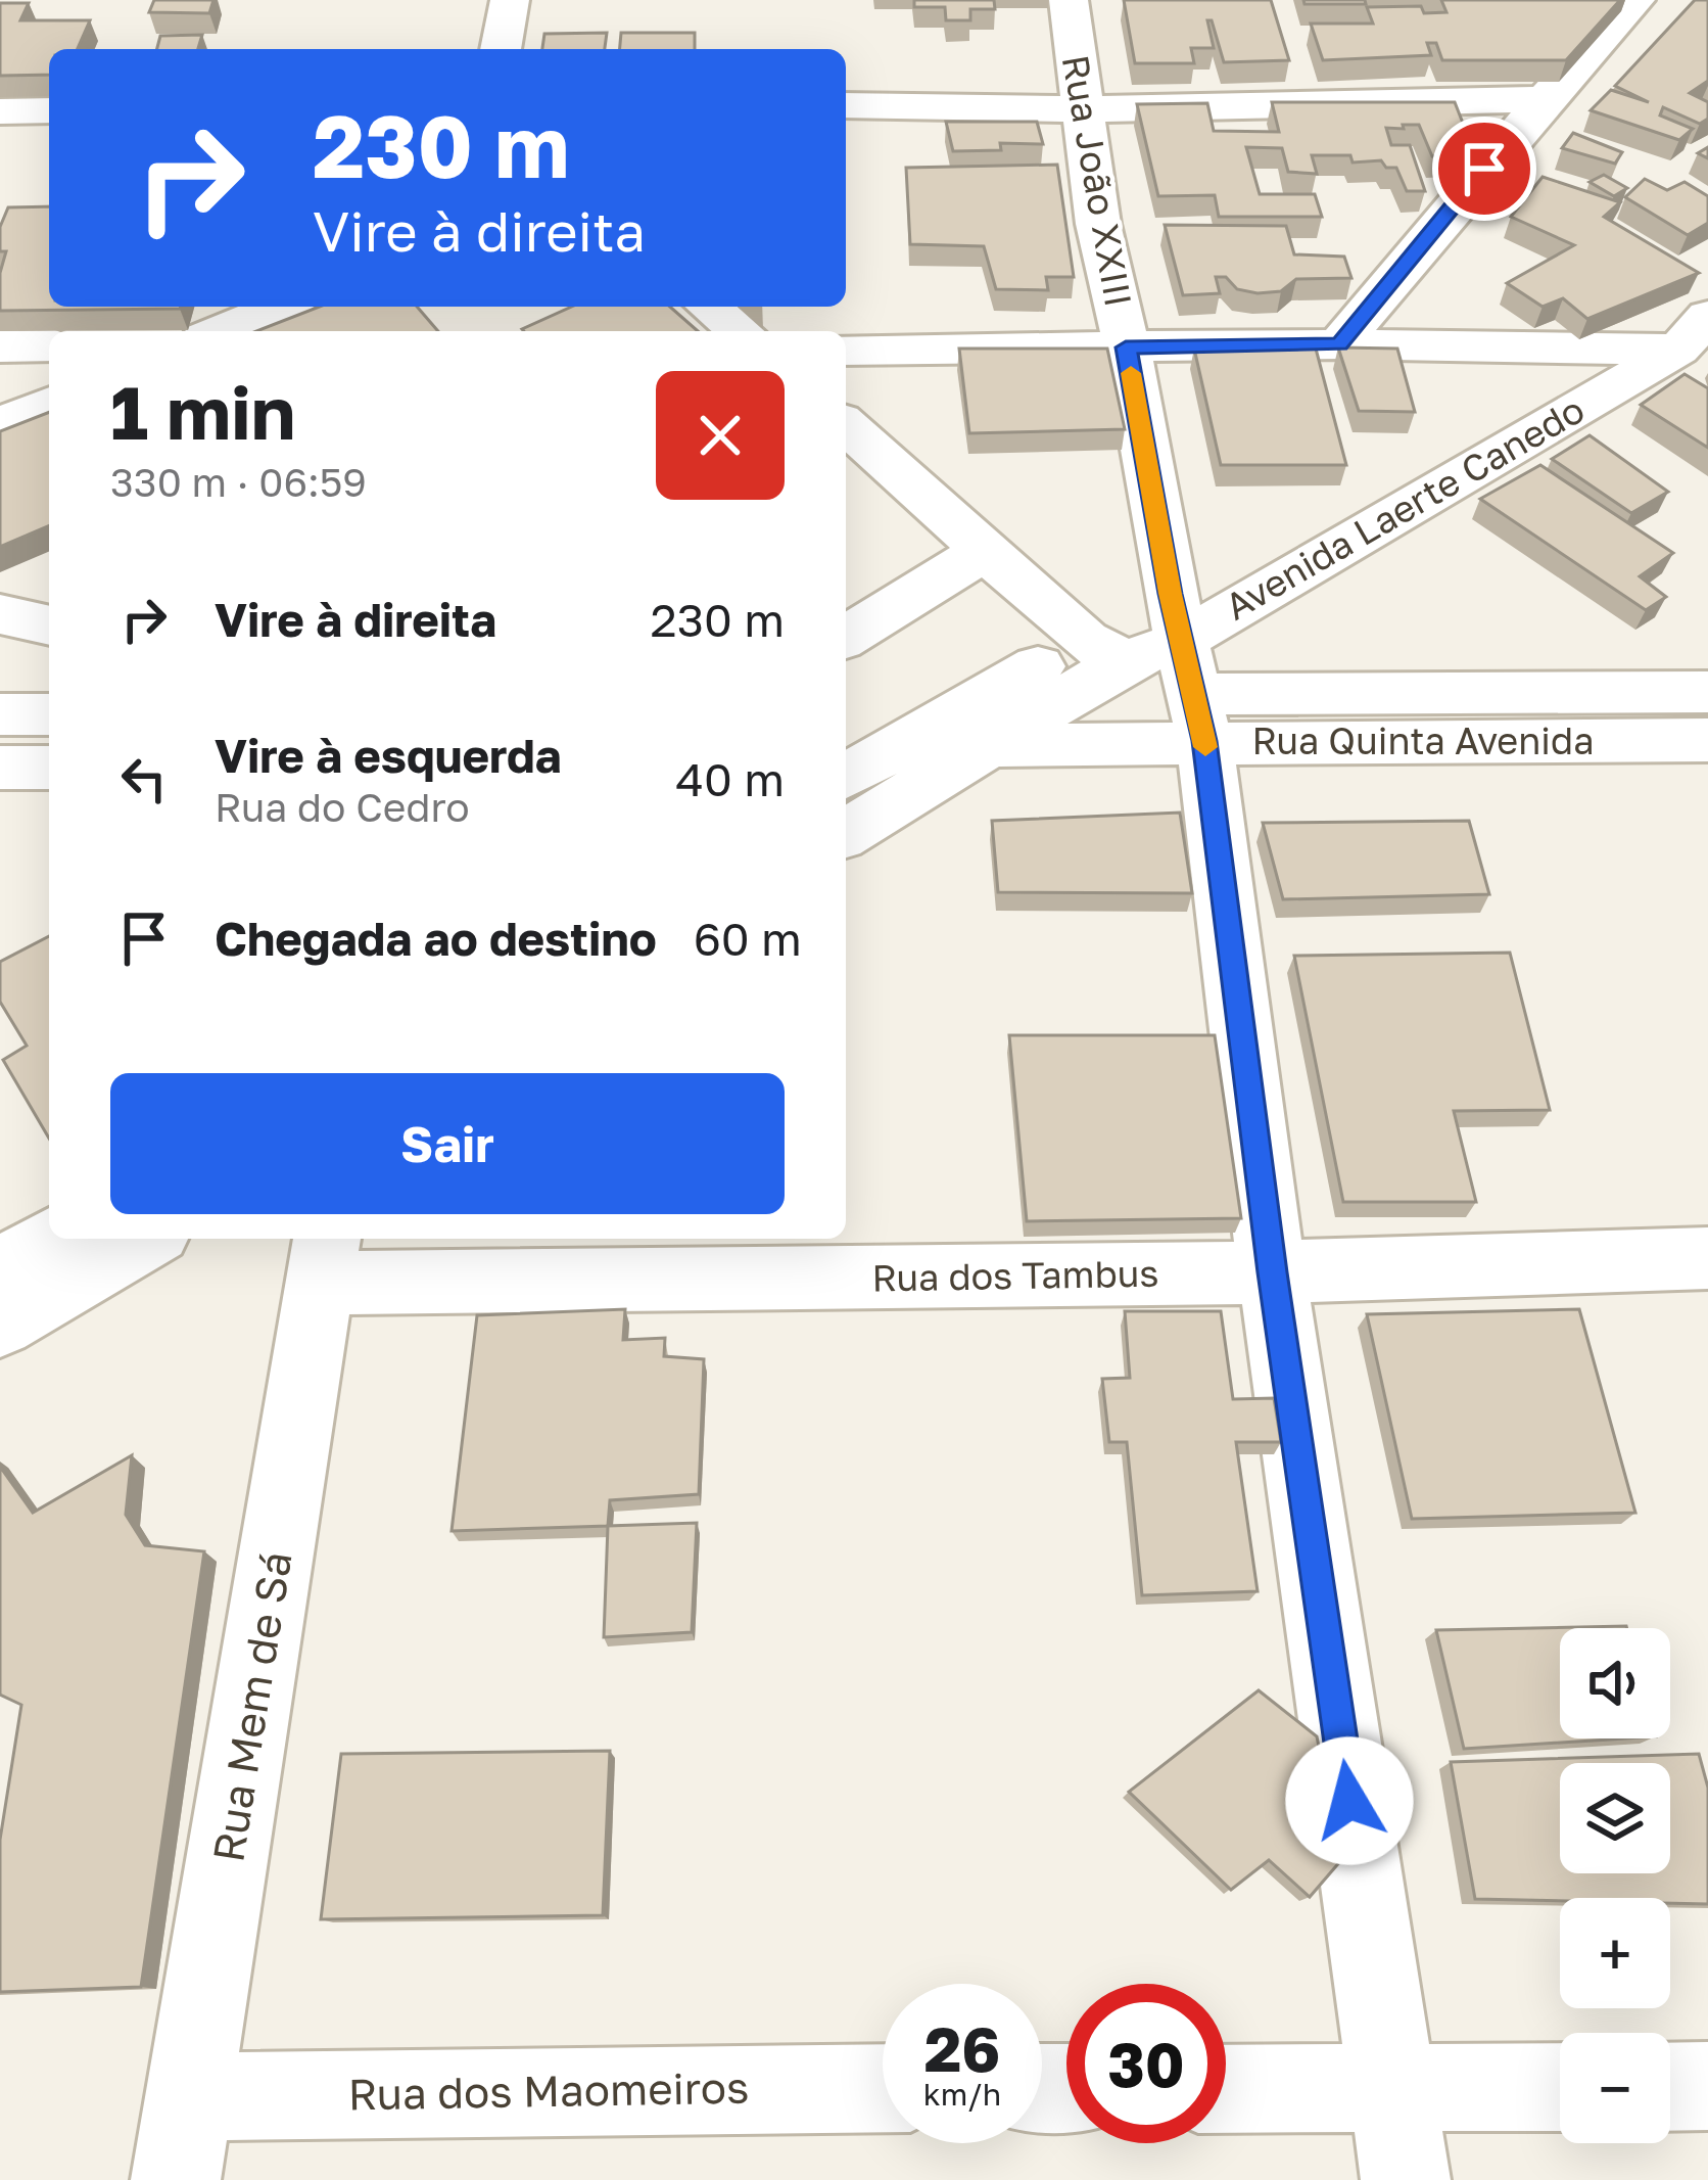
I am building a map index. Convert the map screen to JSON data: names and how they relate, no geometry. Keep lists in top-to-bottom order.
{
  "streets": {
    "street": [
      "Rua João XXIII",
      "Avenida Laerte Canedo",
      "Rua Quinta Avenida",
      "Rua dos Tambus",
      "Rua Mem de Sá",
      "Rua dos Maomeiros"
    ]
  },
  "crossings": [
    ["Rua João XXIII", "Avenida Laerte Canedo"],
    ["Rua João XXIII", "Rua Quinta Avenida"],
    ["Rua João XXIII", "Rua dos Tambus"],
    ["Avenida Laerte Canedo", "Rua Quinta Avenida"],
    ["Rua dos Tambus", "Rua Mem de Sá"],
    ["Rua Mem de Sá", "Rua dos Maomeiros"]
  ],
  "page": {
    "turn": ["230 m", "Vire à direita"],
    "heading": ["1 min", "330 m · 06:59"],
    "list": [
      {
        "name": "Vire à direita",
        "value": "230 m"
      },
      {
        "name": "Vire à esquerda",
        "note": "Rua do Cedro",
        "value": "40 m"
      },
      {
        "name": "Chegada ao destino",
        "value": "60 m"
      }
    ],
    "buttons": "Sair",
    "map_buttons": ["+", "−"],
    "speed": "26 km/h",
    "limit": "30"
  }
}
